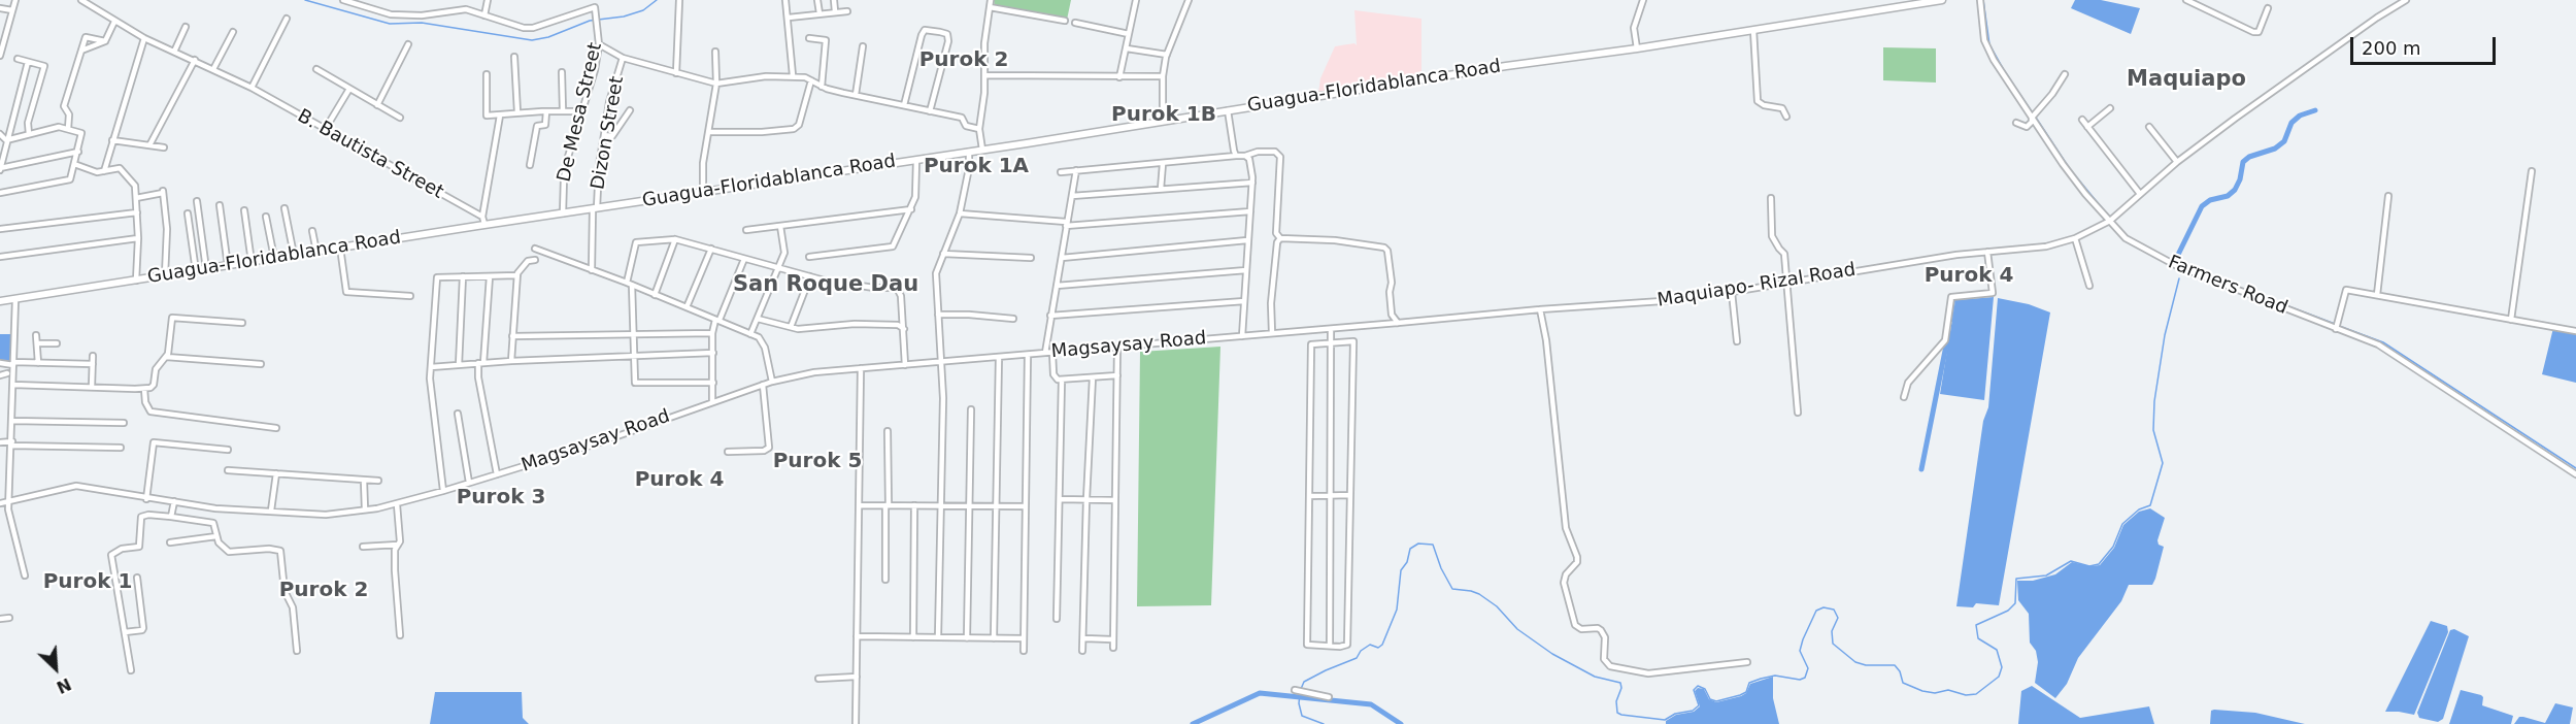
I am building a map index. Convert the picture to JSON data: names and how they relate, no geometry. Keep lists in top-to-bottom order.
{
  "streets": {
    "main road": ["Guagua-Floridablanca Road"],
    "street": [
      "De Mesa Street",
      "Dizon Street",
      "B. Bautista Street",
      "Maquiapo- Rizal Road",
      "Farmers Road",
      "Magsaysay Road"
    ]
  },
  "crossings": [
    ["Guagua-Floridablanca Road", "De Mesa Street"],
    ["Guagua-Floridablanca Road", "Dizon Street"],
    ["Guagua-Floridablanca Road", "B. Bautista Street"],
    ["Maquiapo- Rizal Road", "Farmers Road"],
    ["Maquiapo- Rizal Road", "Magsaysay Road"]
  ],
  "districts": [
    "Purok 2",
    "Maquiapo",
    "Purok 1B",
    "Purok 1A",
    "Purok 4",
    "San Roque Dau",
    "Purok 5",
    "Purok 4",
    "Purok 3",
    "Purok 1",
    "Purok 2"
  ],
  "scale_bar": "200 m",
  "north": "bottom right"
}
